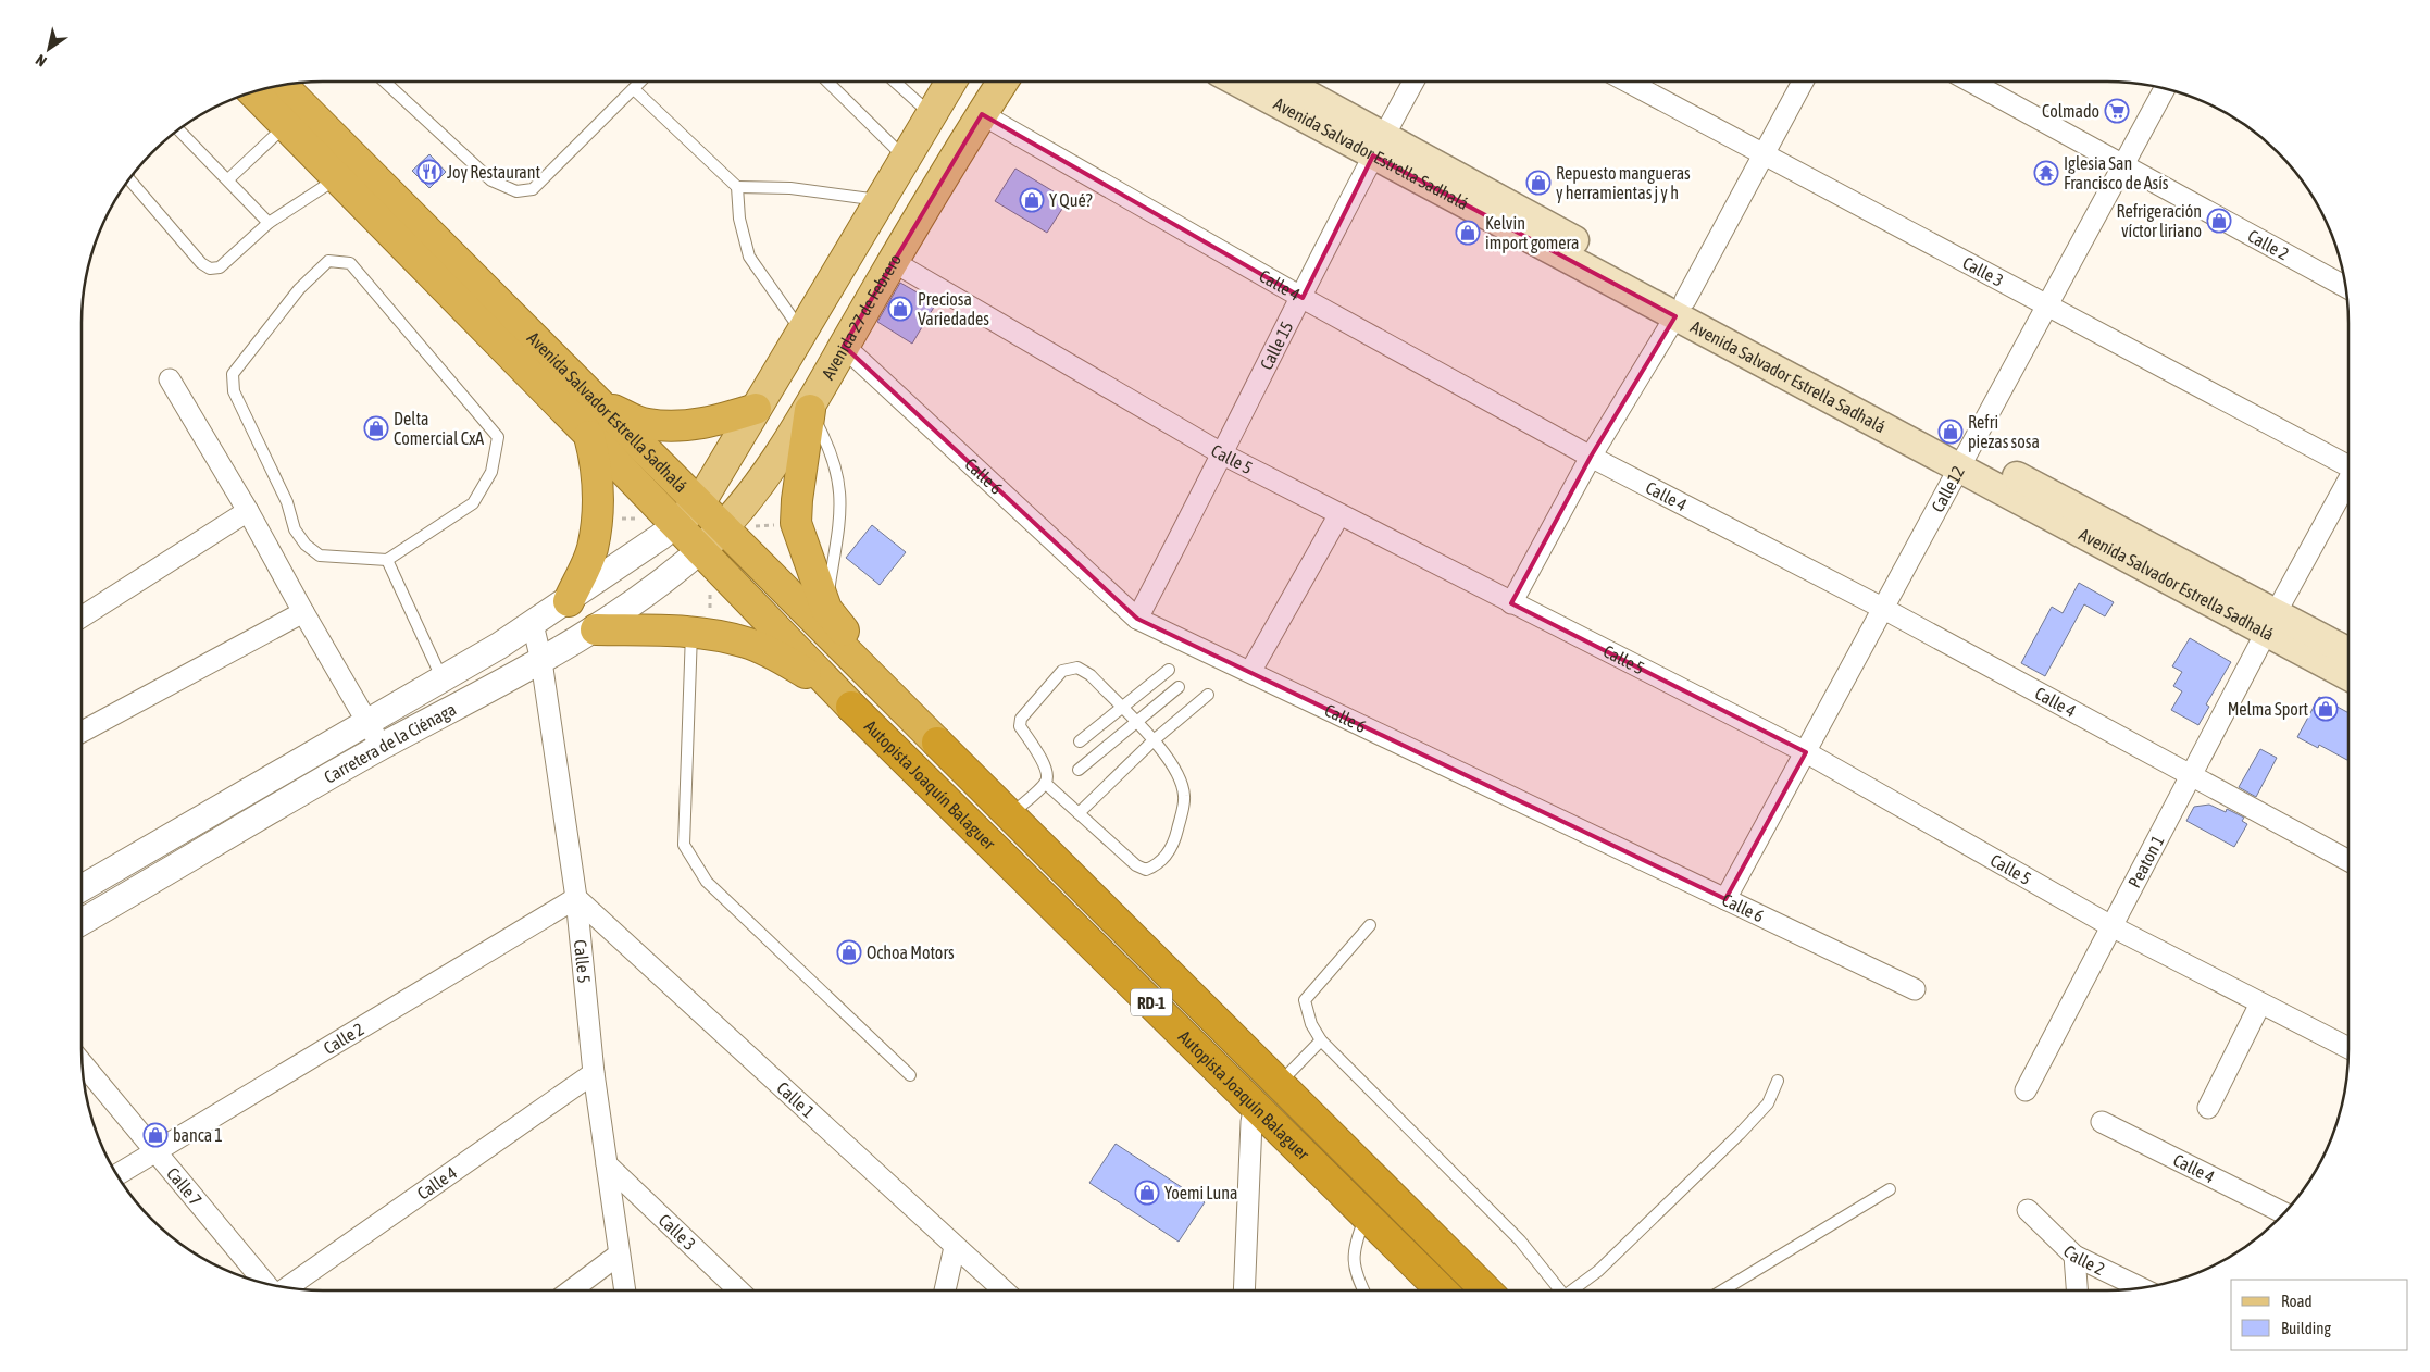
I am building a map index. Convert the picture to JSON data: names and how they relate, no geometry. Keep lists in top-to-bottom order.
{
  "streets": {
    "highway": ["Avenida Salvador Estrella Sadhalá", "Autopista Joaquín Balaguer", "RD-1"],
    "main road": ["Avenida 27 de Febrero"],
    "street": [
      "Calle 2",
      "Calle 3",
      "Calle 4",
      "Calle 15",
      "Calle 5",
      "Calle 6",
      "Calle12",
      "Carretera de la Ciénaga",
      "Peaton 1",
      "Calle 1",
      "Calle 7"
    ]
  },
  "crossings": [
    ["Avenida Salvador Estrella Sadhalá", "Avenida 27 de Febrero"],
    ["Avenida Salvador Estrella Sadhalá", "Calle 15"],
    ["Avenida Salvador Estrella Sadhalá", "Calle12"],
    ["Avenida Salvador Estrella Sadhalá", "Carretera de la Ciénaga"],
    ["Avenida Salvador Estrella Sadhalá", "Autopista Joaquín Balaguer"],
    ["Avenida Salvador Estrella Sadhalá", "Peaton 1"],
    ["Calle 2", "Calle 5"],
    ["Calle 2", "Calle12"],
    ["Calle 2", "Calle 1"],
    ["Calle 2", "Calle 7"],
    ["Calle 3", "Calle 5"],
    ["Calle 3", "Calle12"],
    ["Calle 4", "Avenida 27 de Febrero"],
    ["Calle 4", "Calle 15"],
    ["Calle 4", "Calle 5"],
    ["Calle 4", "Calle12"],
    ["Calle 4", "Peaton 1"],
    ["Avenida 27 de Febrero", "Calle 5"],
    ["Avenida 27 de Febrero", "Calle 6"],
    ["Avenida 27 de Febrero", "Carretera de la Ciénaga"],
    ["Calle 15", "Calle 5"],
    ["Calle 15", "Calle 6"],
    ["Calle 5", "Calle12"],
    ["Calle 5", "Carretera de la Ciénaga"],
    ["Calle 5", "Peaton 1"],
    ["Calle 5", "Calle 1"],
    ["Calle 6", "Calle12"]
  ],
  "places": {
    "supermarket": ["Colmado"],
    "restaurant": ["Joy Restaurant"],
    "temple": ["Iglesia San Francisco de Asís"],
    "shop": [
      "Repuesto mangueras y herramientas j y h",
      "Y Qué?",
      "Refrigeración víctor liriano",
      "Kelvin import gomera",
      "Preciosa Variedades",
      "Delta Comercial CxA",
      "Refri piezas sosa",
      "Melma Sport",
      "Ochoa Motors",
      "banca 1",
      "Yoemi Luna"
    ]
  },
  "legend": ["Road", "Building"],
  "north": "bottom left"
}
